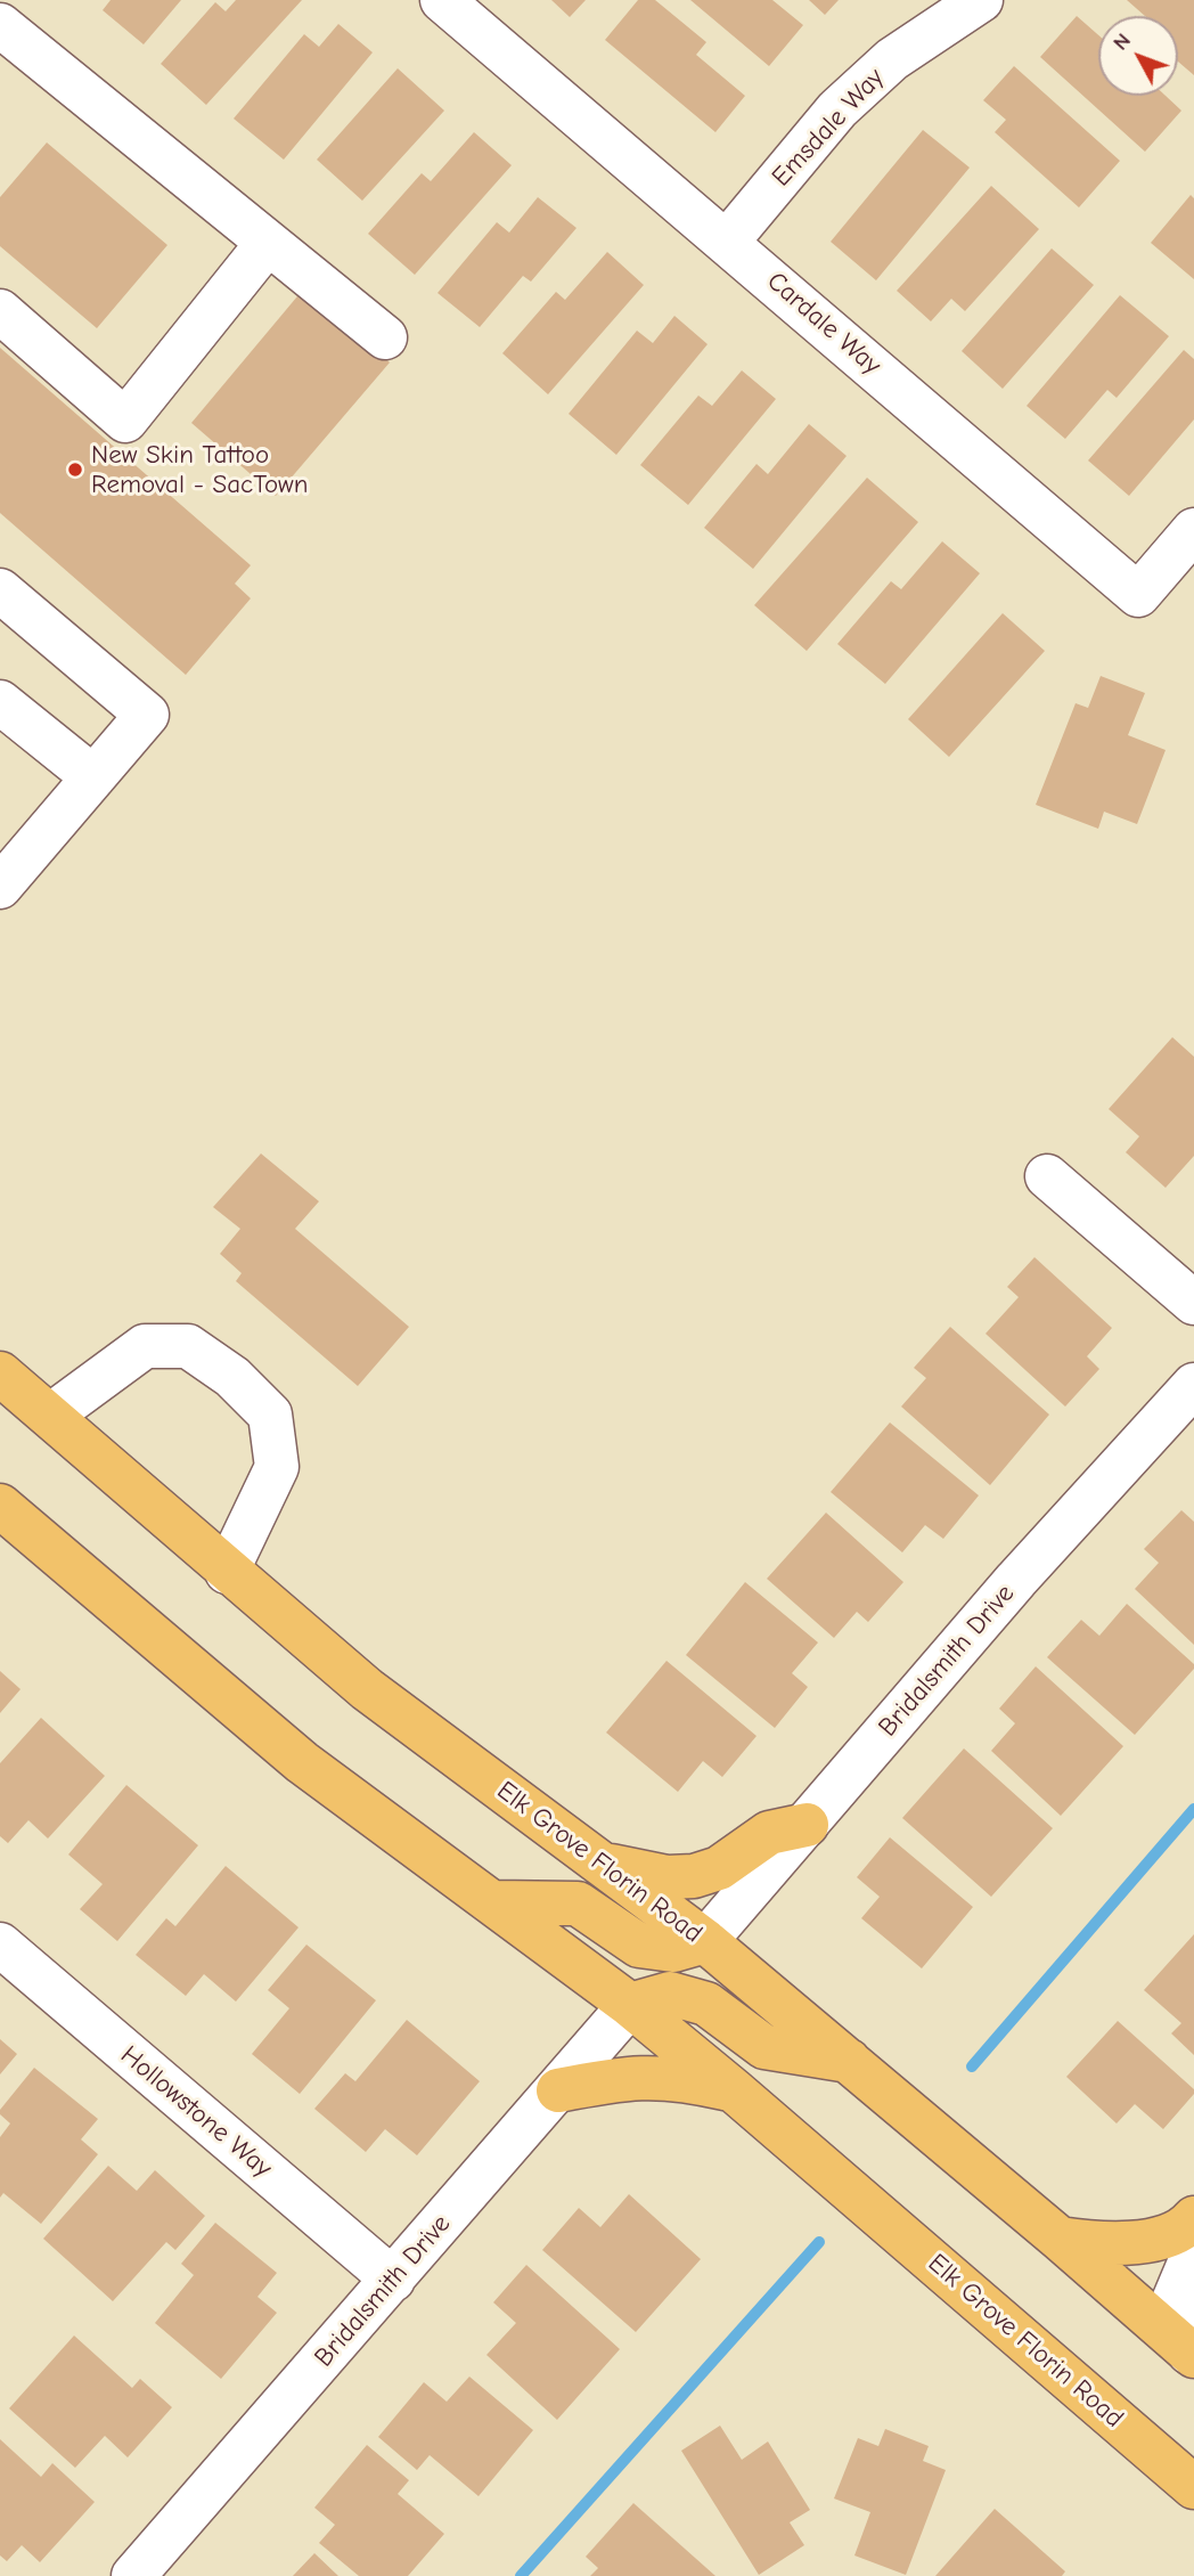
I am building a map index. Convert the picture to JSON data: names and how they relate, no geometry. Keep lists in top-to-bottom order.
{
  "streets": {
    "main road": ["Elk Grove Florin Road"],
    "street": [
      "Emsdale Way",
      "Cardale Way",
      "Bridalsmith Drive",
      "Hollowstone Way"
    ]
  },
  "crossings": [
    ["Emsdale Way", "Cardale Way"],
    ["Bridalsmith Drive", "Elk Grove Florin Road"],
    ["Bridalsmith Drive", "Hollowstone Way"]
  ],
  "places": ["New Skin Tattoo Removal - SacTown"],
  "north": "top left"
}
